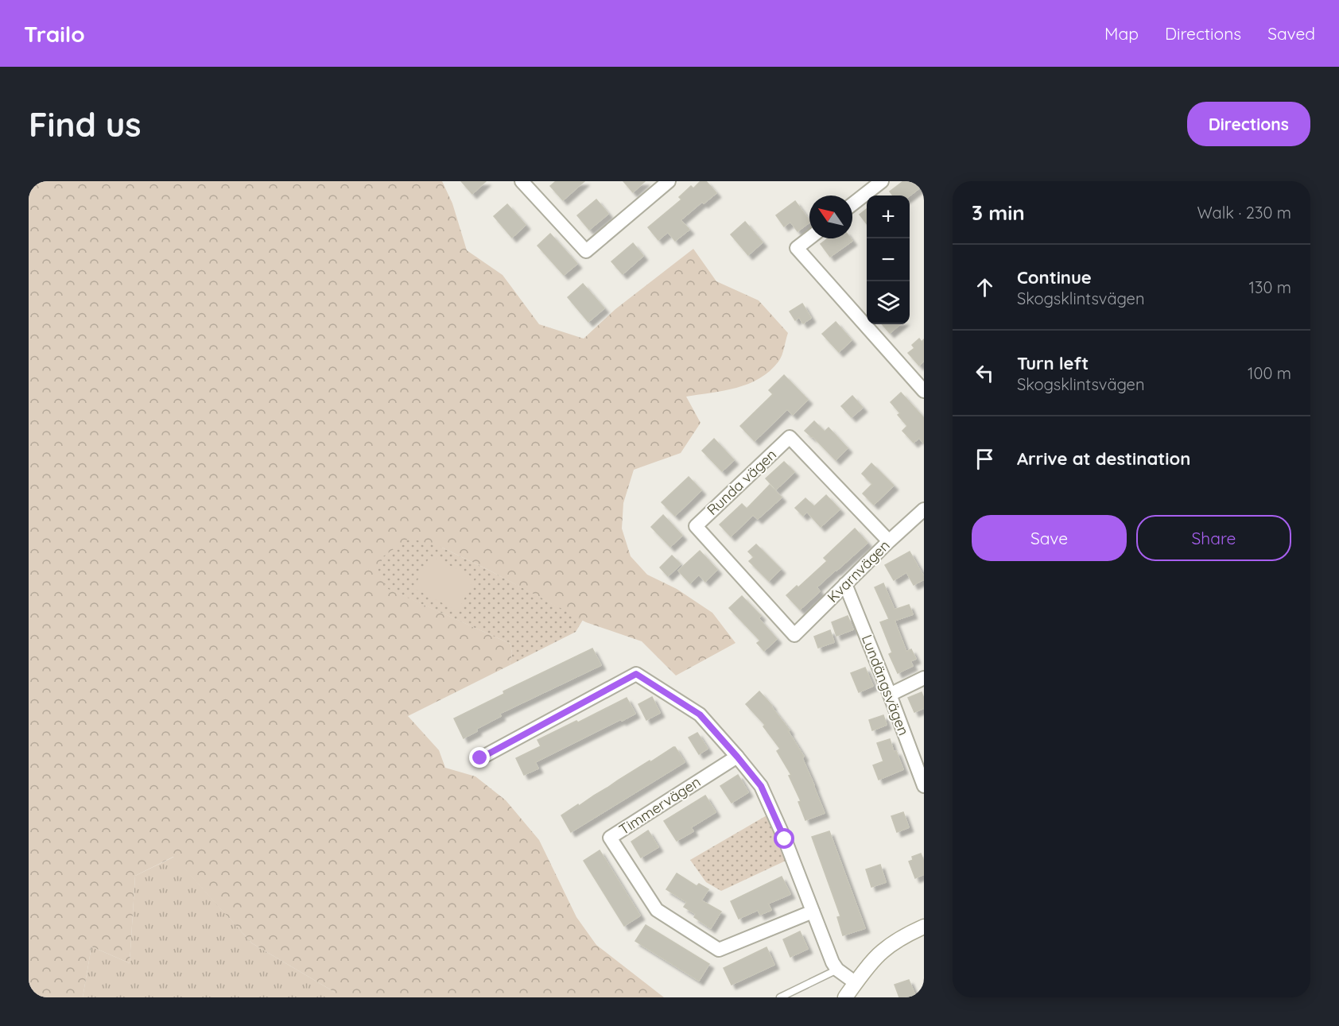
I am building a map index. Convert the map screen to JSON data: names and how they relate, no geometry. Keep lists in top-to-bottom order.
{
  "streets": {
    "street": [
      "Runda vägen",
      "Kvarnvägen",
      "Lundängsvägen",
      "Timmervägen"
    ]
  },
  "crossings": [
    ["Runda vägen", "Kvarnvägen"],
    ["Kvarnvägen", "Lundängsvägen"]
  ],
  "north": "top left",
  "page": {
    "header": "Trailo",
    "nav": ["Map", "Directions", "Saved"],
    "buttons": [
      "Directions",
      ["Save", "Share"]
    ],
    "title": "Find us",
    "heading": ["3 min", "Walk · 230 m"],
    "map_buttons": ["+", "−"],
    "list": [
      ["Continue", "Skogsklintsvägen", "130 m"],
      ["Turn left", "Skogsklintsvägen", "100 m"],
      "Arrive at destination"
    ]
  }
}
